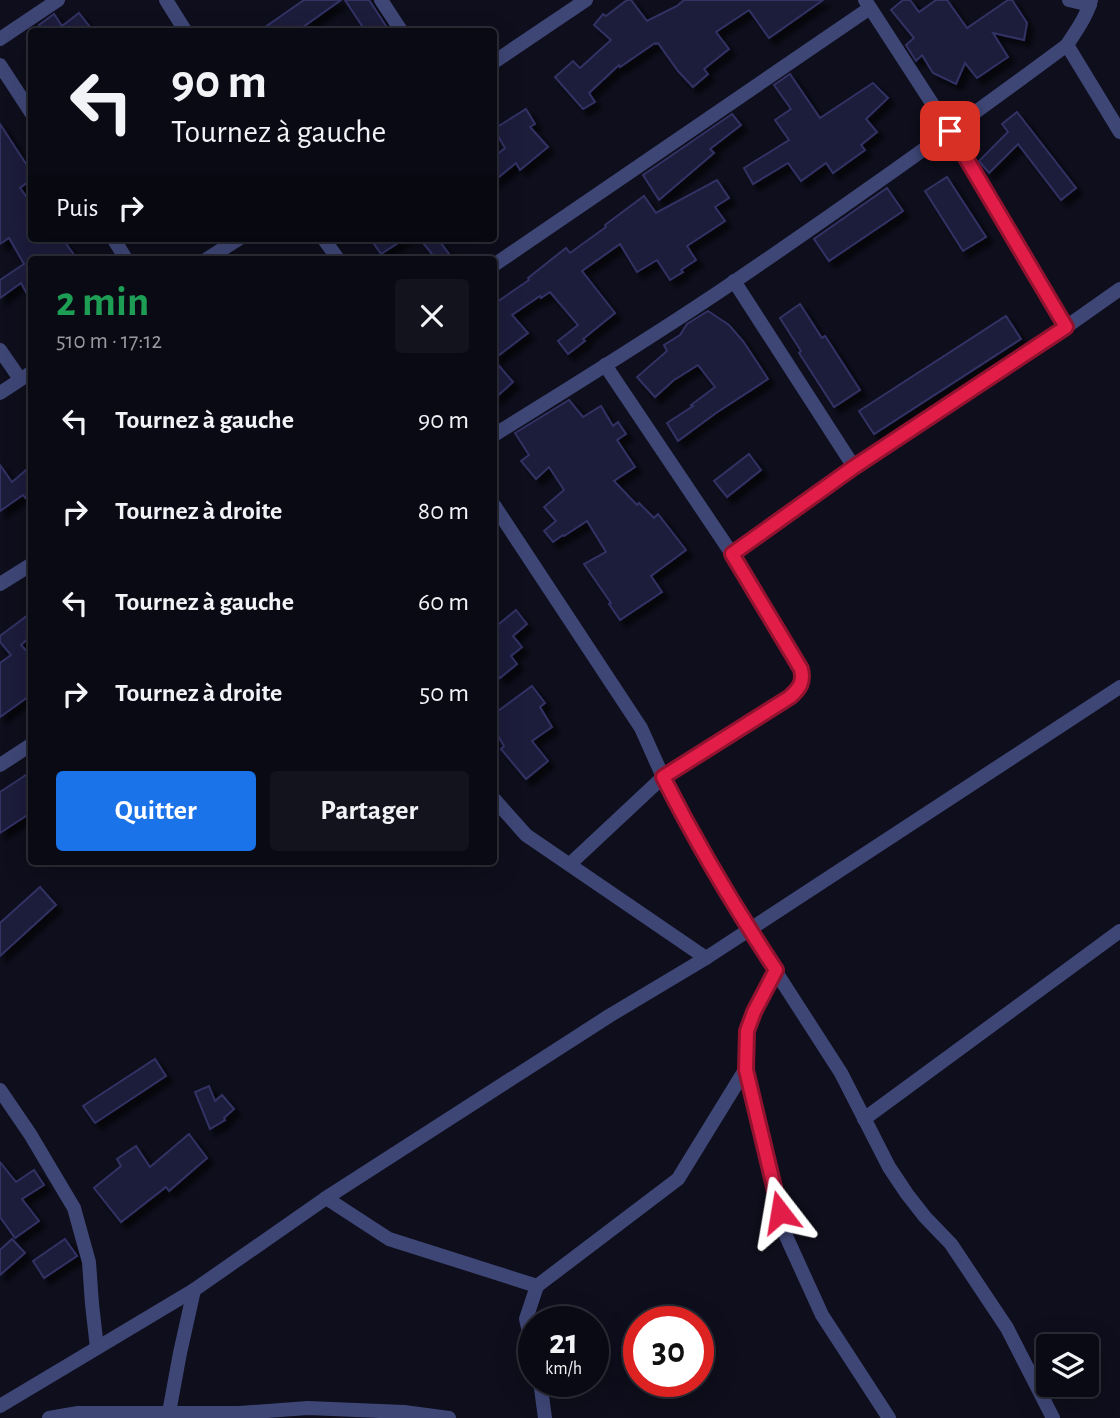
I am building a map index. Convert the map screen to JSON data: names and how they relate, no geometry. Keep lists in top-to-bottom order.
{
  "page": {
    "turn": ["90 m", "Tournez à gauche"],
    "then": "Puis",
    "heading": ["2 min", "510 m · 17:12"],
    "list": [
      {
        "name": "Tournez à gauche",
        "value": "90 m"
      },
      {
        "name": "Tournez à droite",
        "value": "80 m"
      },
      {
        "name": "Tournez à gauche",
        "value": "60 m"
      },
      {
        "name": "Tournez à droite",
        "value": "50 m"
      }
    ],
    "buttons": ["Quitter", "Partager"],
    "speed": "21 km/h",
    "limit": "30"
  }
}
